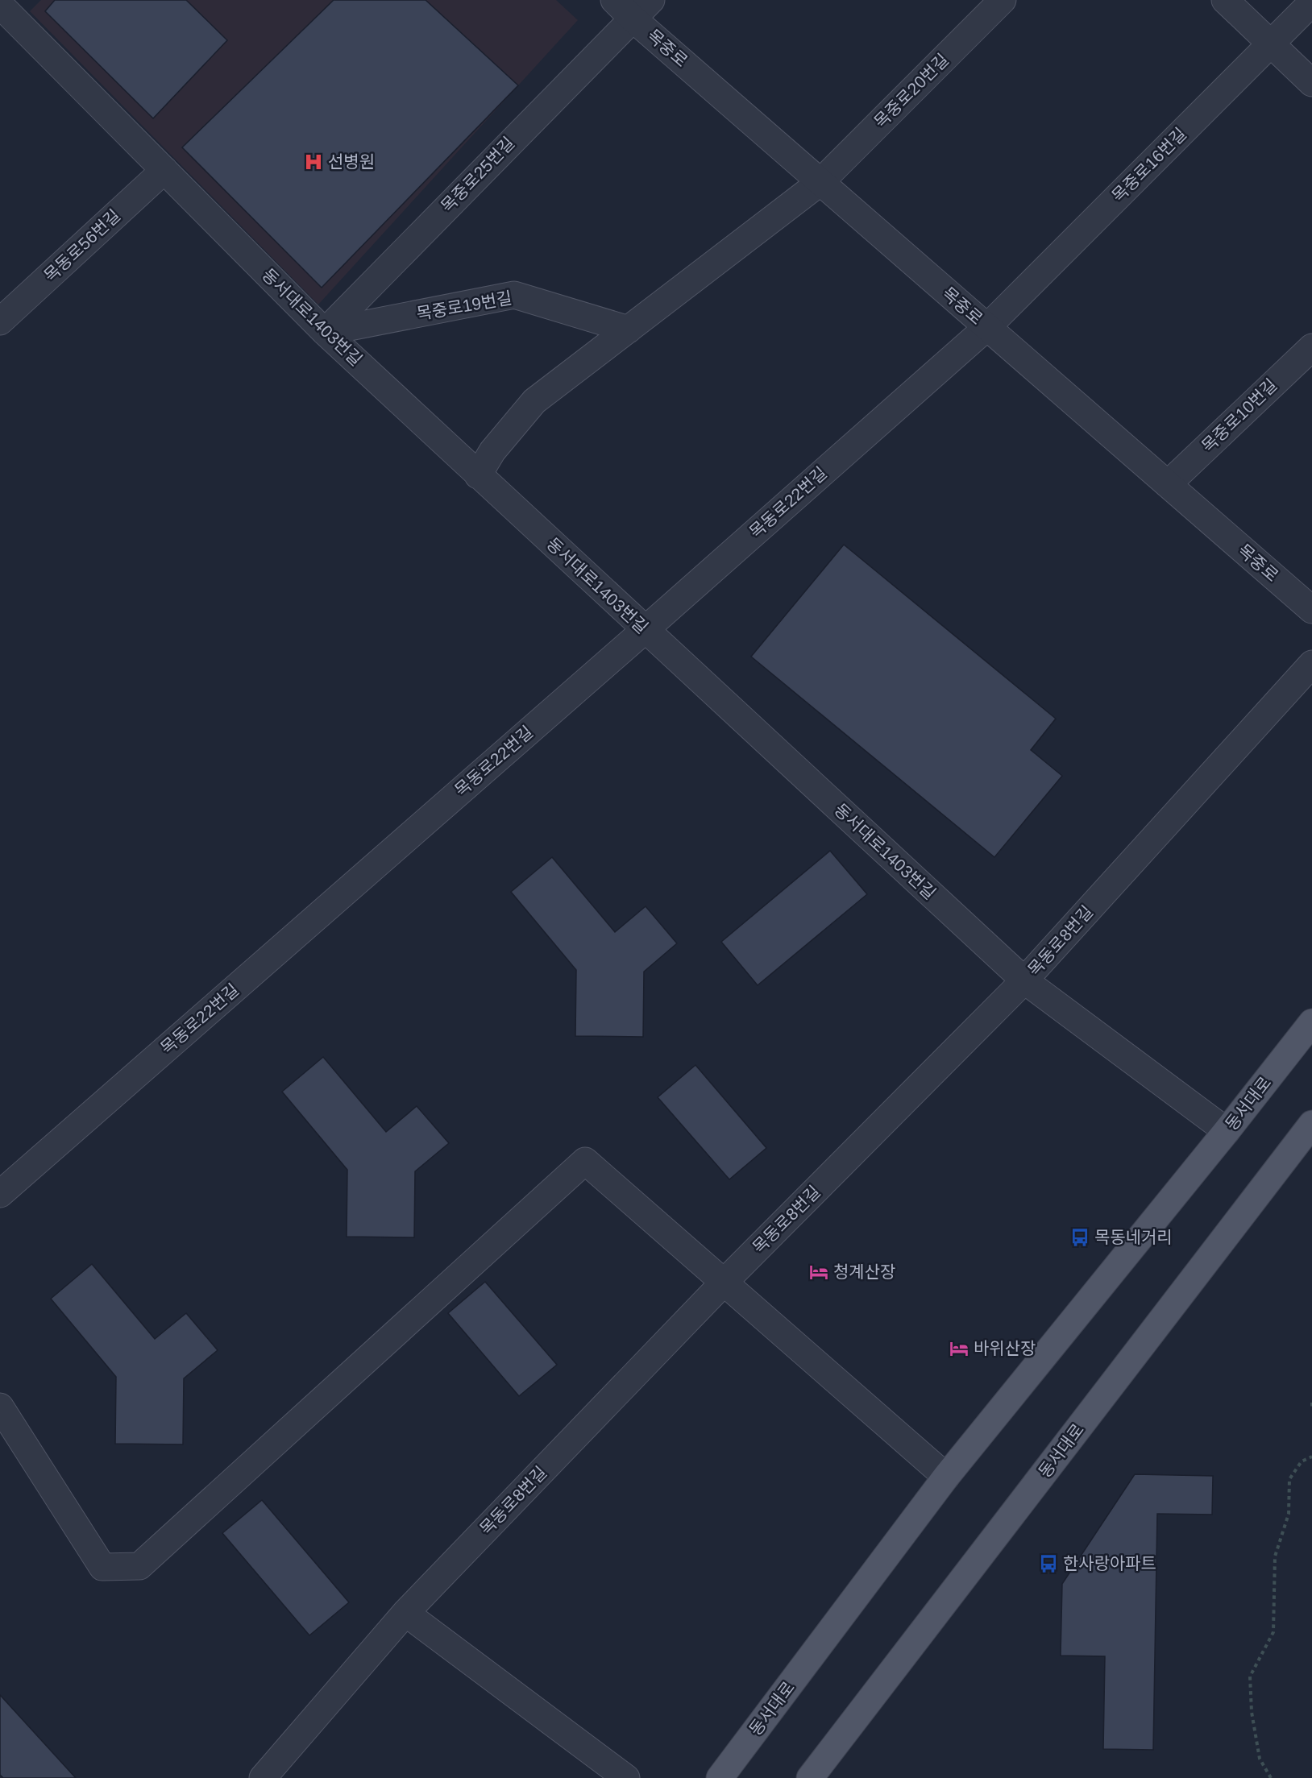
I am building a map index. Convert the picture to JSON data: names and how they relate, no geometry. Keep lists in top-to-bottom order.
{
  "streets": {
    "main road": ["동서대로"],
    "street": [
      "목중로",
      "목중로20번길",
      "목중로16번길",
      "목중로25번길",
      "목동로56번길",
      "목중로19번길",
      "동서대로1403번길",
      "목중로10번길",
      "목동로22번길",
      "목동로8번길"
    ]
  },
  "crossings": [
    ["목중로", "목중로20번길"],
    ["목중로", "목중로16번길"],
    ["목중로", "목중로25번길"],
    ["목중로", "목중로10번길"],
    ["목중로", "목동로22번길"],
    ["목중로16번길", "목동로22번길"],
    ["목중로25번길", "목중로19번길"],
    ["목중로25번길", "동서대로1403번길"],
    ["목동로56번길", "동서대로1403번길"],
    ["목중로19번길", "동서대로1403번길"],
    ["동서대로1403번길", "목동로22번길"],
    ["동서대로1403번길", "목동로8번길"],
    ["동서대로1403번길", "동서대로"]
  ],
  "places": {
    "hospital": ["선병원"],
    "bus stop": ["목동네거리", "한사랑아파트"],
    "hotel": ["청계산장", "바위산장"]
  }
}
